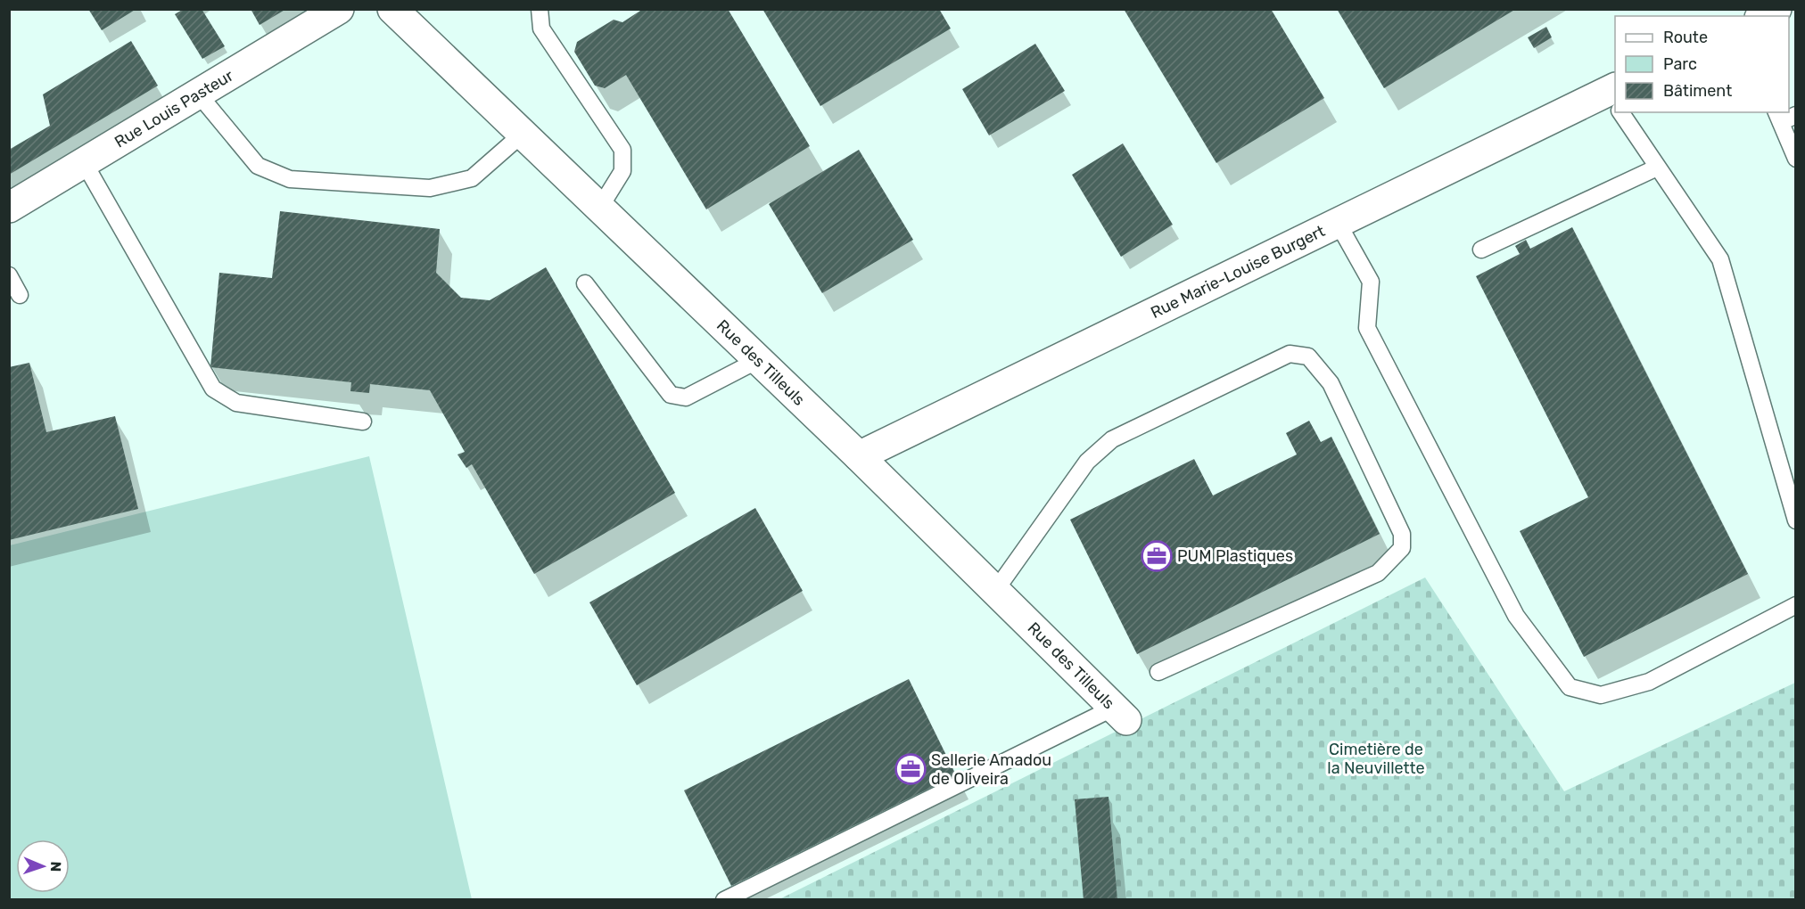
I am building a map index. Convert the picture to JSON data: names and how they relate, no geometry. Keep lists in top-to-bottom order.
{
  "streets": {
    "street": ["Rue Louis Pasteur", "Rue Marie-Louise Burgert", "Rue des Tilleuls"]
  },
  "crossings": [
    ["Rue Marie-Louise Burgert", "Rue des Tilleuls"]
  ],
  "parks": ["Cimetière de la Neuvillette"],
  "places": {
    "office": ["PUM Plastiques", "Sellerie Amadou de Oliveira"]
  },
  "legend": ["Route", "Parc", "Bâtiment"],
  "north": "right"
}
